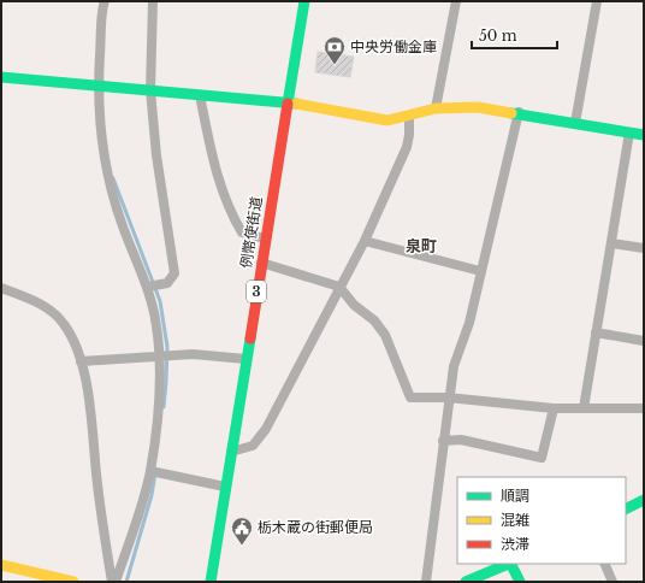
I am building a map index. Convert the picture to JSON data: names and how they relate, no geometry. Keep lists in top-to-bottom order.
{
  "streets": {
    "street": ["例幣使街道", "3"]
  },
  "districts": ["泉町"],
  "places": {
    "bank": ["中央労働金庫"],
    "public building": ["栃木蔵の街郵便局"]
  },
  "legend": ["順調", "混雑", "渋滞"],
  "scale_bar": "50 m"
}
